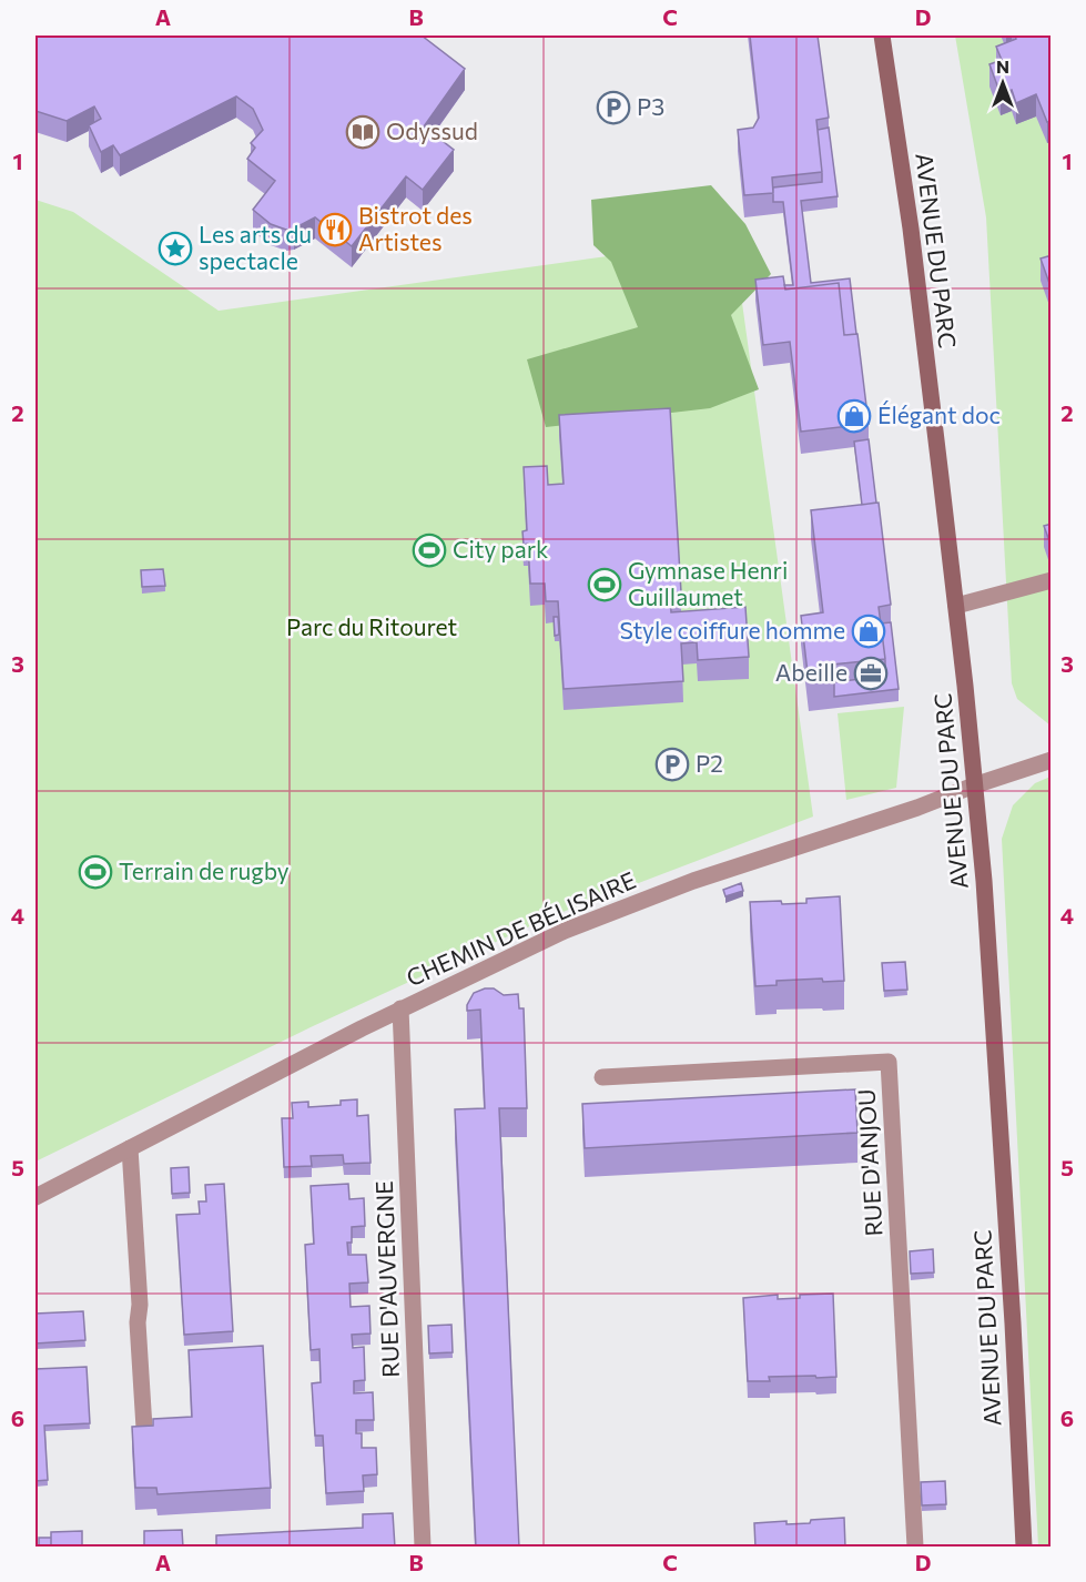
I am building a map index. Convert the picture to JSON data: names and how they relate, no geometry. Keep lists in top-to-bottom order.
{
  "streets": {
    "street": [
      "AVENUE DU PARC",
      "CHEMIN DE BÉLISAIRE",
      "RUE D'ANJOU",
      "RUE D'AUVERGNE"
    ]
  },
  "crossings": [
    ["AVENUE DU PARC", "CHEMIN DE BÉLISAIRE"],
    ["CHEMIN DE BÉLISAIRE", "RUE D'AUVERGNE"]
  ],
  "parks": ["Parc du Ritouret"],
  "places": {
    "parking": ["P3", "P2"],
    "library": ["Odyssud"],
    "restaurant": ["Bistrot des Artistes"],
    "place": ["Les arts du spectacle"],
    "shop": ["Élégant doc", "Style coiffure homme"],
    "sports": ["City park", "Gymnase Henri Guillaumet", "Terrain de rugby"],
    "office": ["Abeille"]
  },
  "north": "top",
  "grid": {
    "columns": [
      "A",
      "B",
      "C",
      "D"
    ],
    "rows": [
      "1",
      "2",
      "3",
      "4",
      "5",
      "6"
    ]
  }
}
